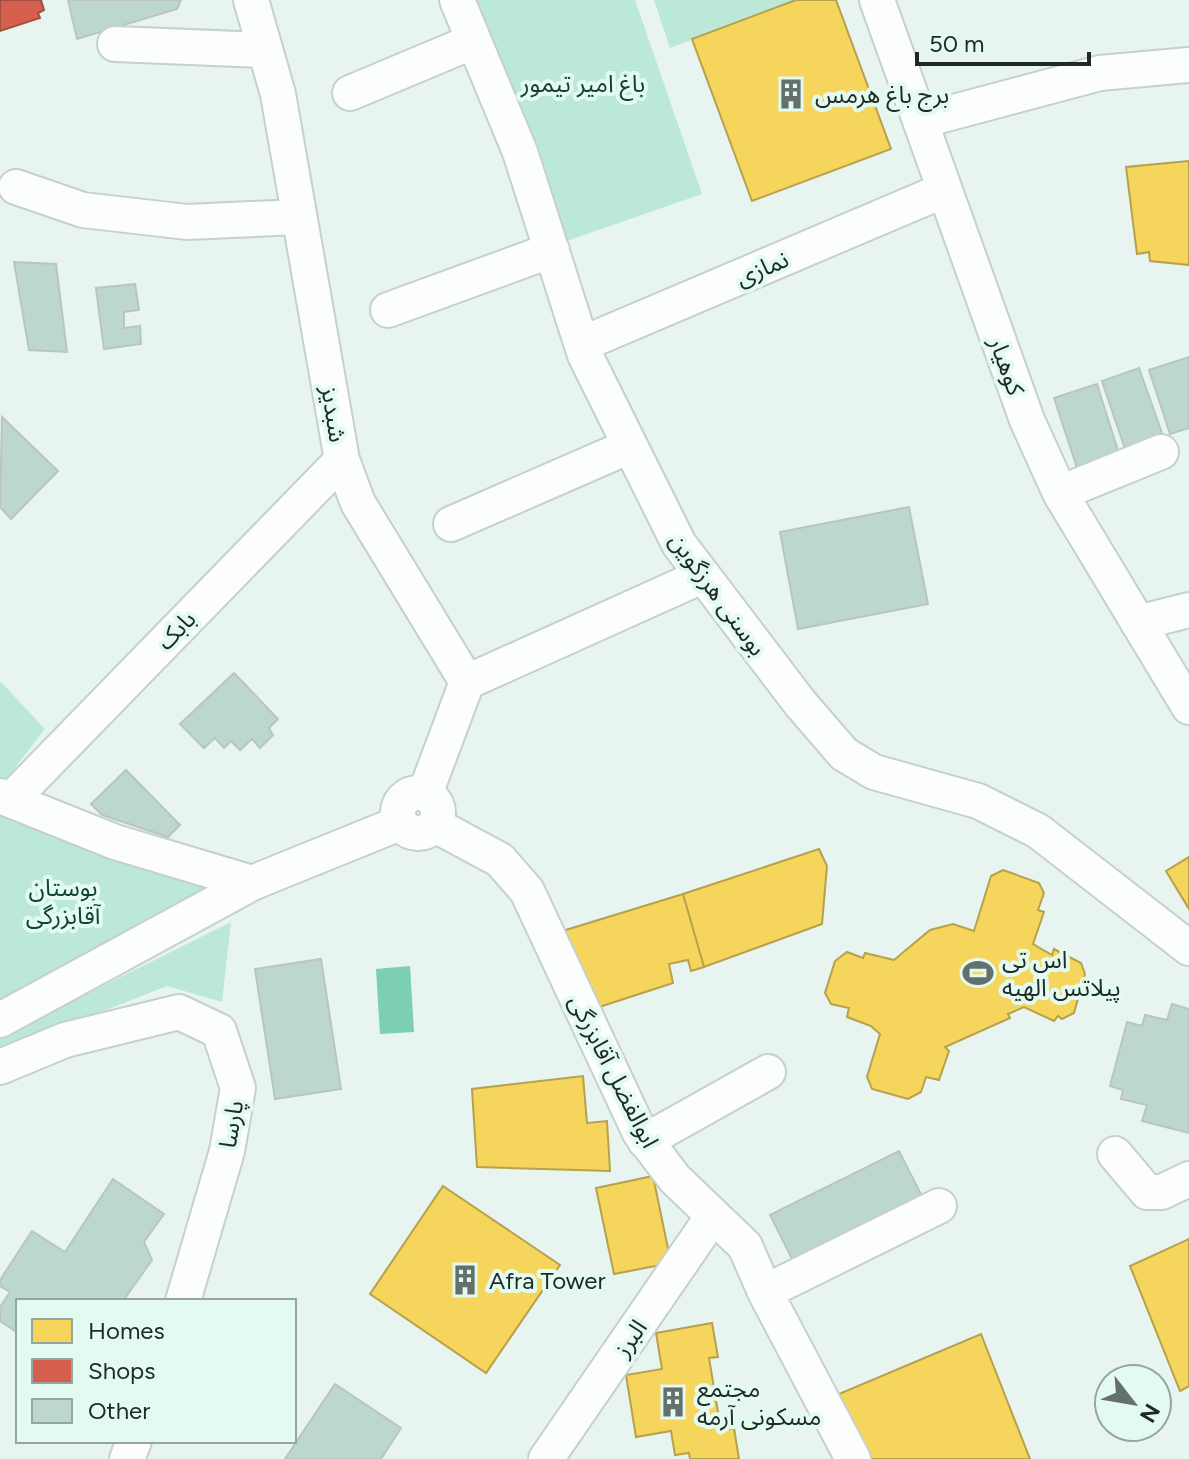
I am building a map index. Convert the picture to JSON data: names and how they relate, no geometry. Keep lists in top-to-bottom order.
{
  "streets": {
    "street": [
      "نمازی",
      "کوهیار",
      "شبدیز",
      "بوسنی هرزگوین",
      "بابک",
      "ابوالفضل آقابزرگی",
      "پارسا",
      "البرز"
    ]
  },
  "crossings": [
    ["نمازی", "کوهیار"],
    ["نمازی", "بوسنی هرزگوین"],
    ["شبدیز", "بابک"],
    ["ابوالفضل آقابزرگی", "البرز"]
  ],
  "parks": ["باغ امیر تیمور", "بوستان آقابزرگی"],
  "places": {
    "building": ["برج باغ هرمس", "Afra Tower", "مجتمع مسکونی آرمه"],
    "sports": ["اس تی پیلاتس الهیه"]
  },
  "legend": ["Homes", "Shops", "Other"],
  "scale_bar": "50 m",
  "north": "bottom right"
}
